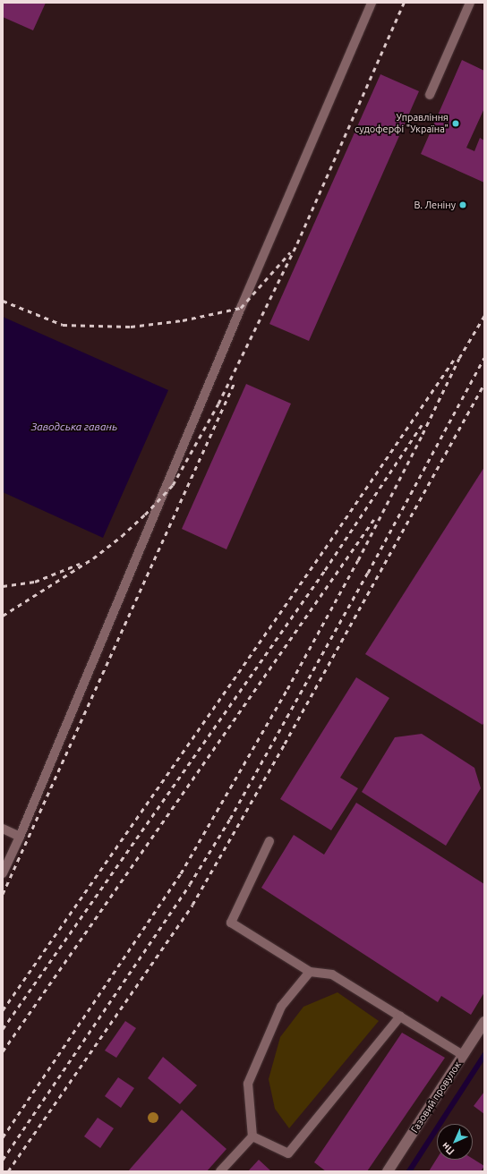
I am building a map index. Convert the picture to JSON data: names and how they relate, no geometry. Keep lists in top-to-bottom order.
{
  "streets": {
    "street": ["Газовий провулок"]
  },
  "water": ["Заводська гавань"],
  "places": ["Управління судоферфі \"Україна\"", "В. Леніну"],
  "north": "bottom left"
}
